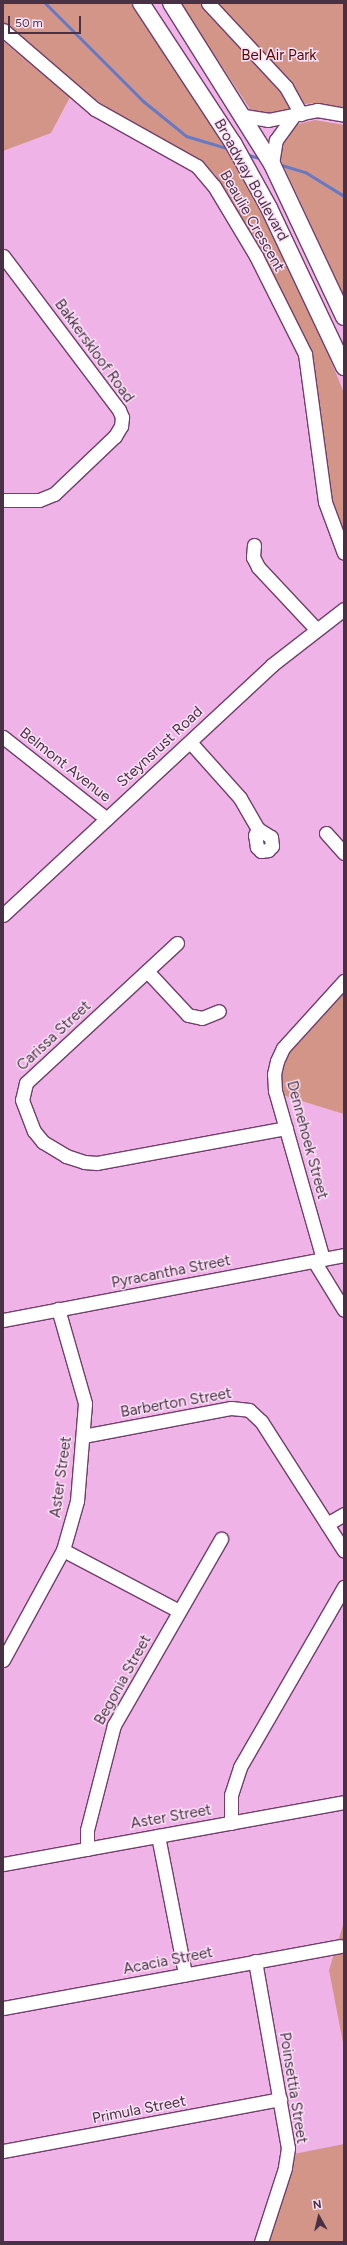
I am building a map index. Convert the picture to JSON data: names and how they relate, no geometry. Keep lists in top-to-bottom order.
{
  "streets": {
    "main road": ["Broadway Boulevard"],
    "street": [
      "Beaulie Crescent",
      "Bakkerskloof Road",
      "Steynsrust Road",
      "Belmont Avenue",
      "Carissa Street",
      "Dennehoek Street",
      "Pyracantha Street",
      "Barberton Street",
      "Aster Street",
      "Begonia Street",
      "Acacia Street",
      "Poinsettia Street",
      "Primula Street"
    ]
  },
  "crossings": [
    ["Steynsrust Road", "Belmont Avenue"],
    ["Carissa Street", "Dennehoek Street"],
    ["Dennehoek Street", "Pyracantha Street"],
    ["Pyracantha Street", "Aster Street"],
    ["Barberton Street", "Aster Street"],
    ["Aster Street", "Begonia Street"],
    ["Acacia Street", "Poinsettia Street"],
    ["Poinsettia Street", "Primula Street"]
  ],
  "parks": ["Bel Air Park"],
  "scale_bar": "50 m",
  "north": "top"
}
